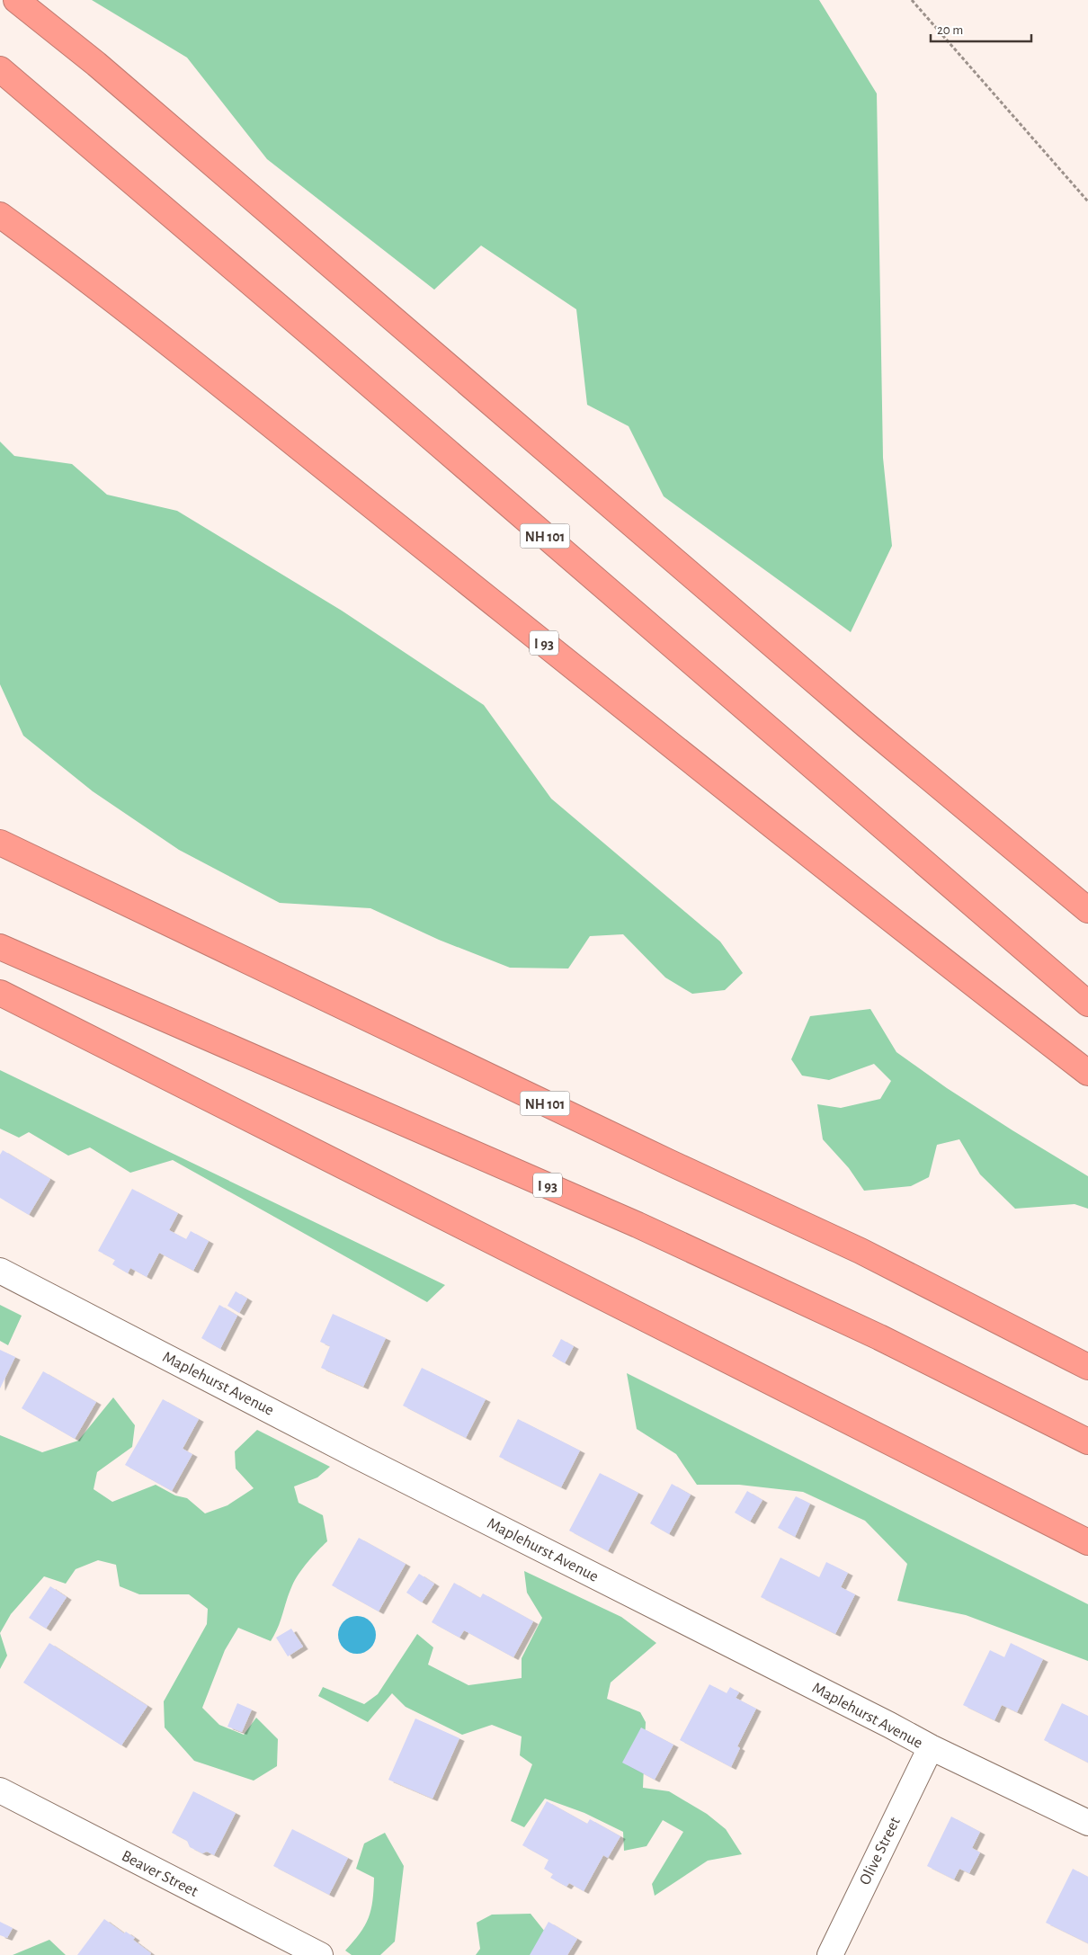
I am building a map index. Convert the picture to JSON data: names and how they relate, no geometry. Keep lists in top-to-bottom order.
{
  "streets": {
    "highway": ["NH 101", "I 93"],
    "street": ["Maplehurst Avenue", "Olive Street", "Beaver Street"]
  },
  "crossings": [
    ["Maplehurst Avenue", "Olive Street"]
  ],
  "scale_bar": "20 m"
}
